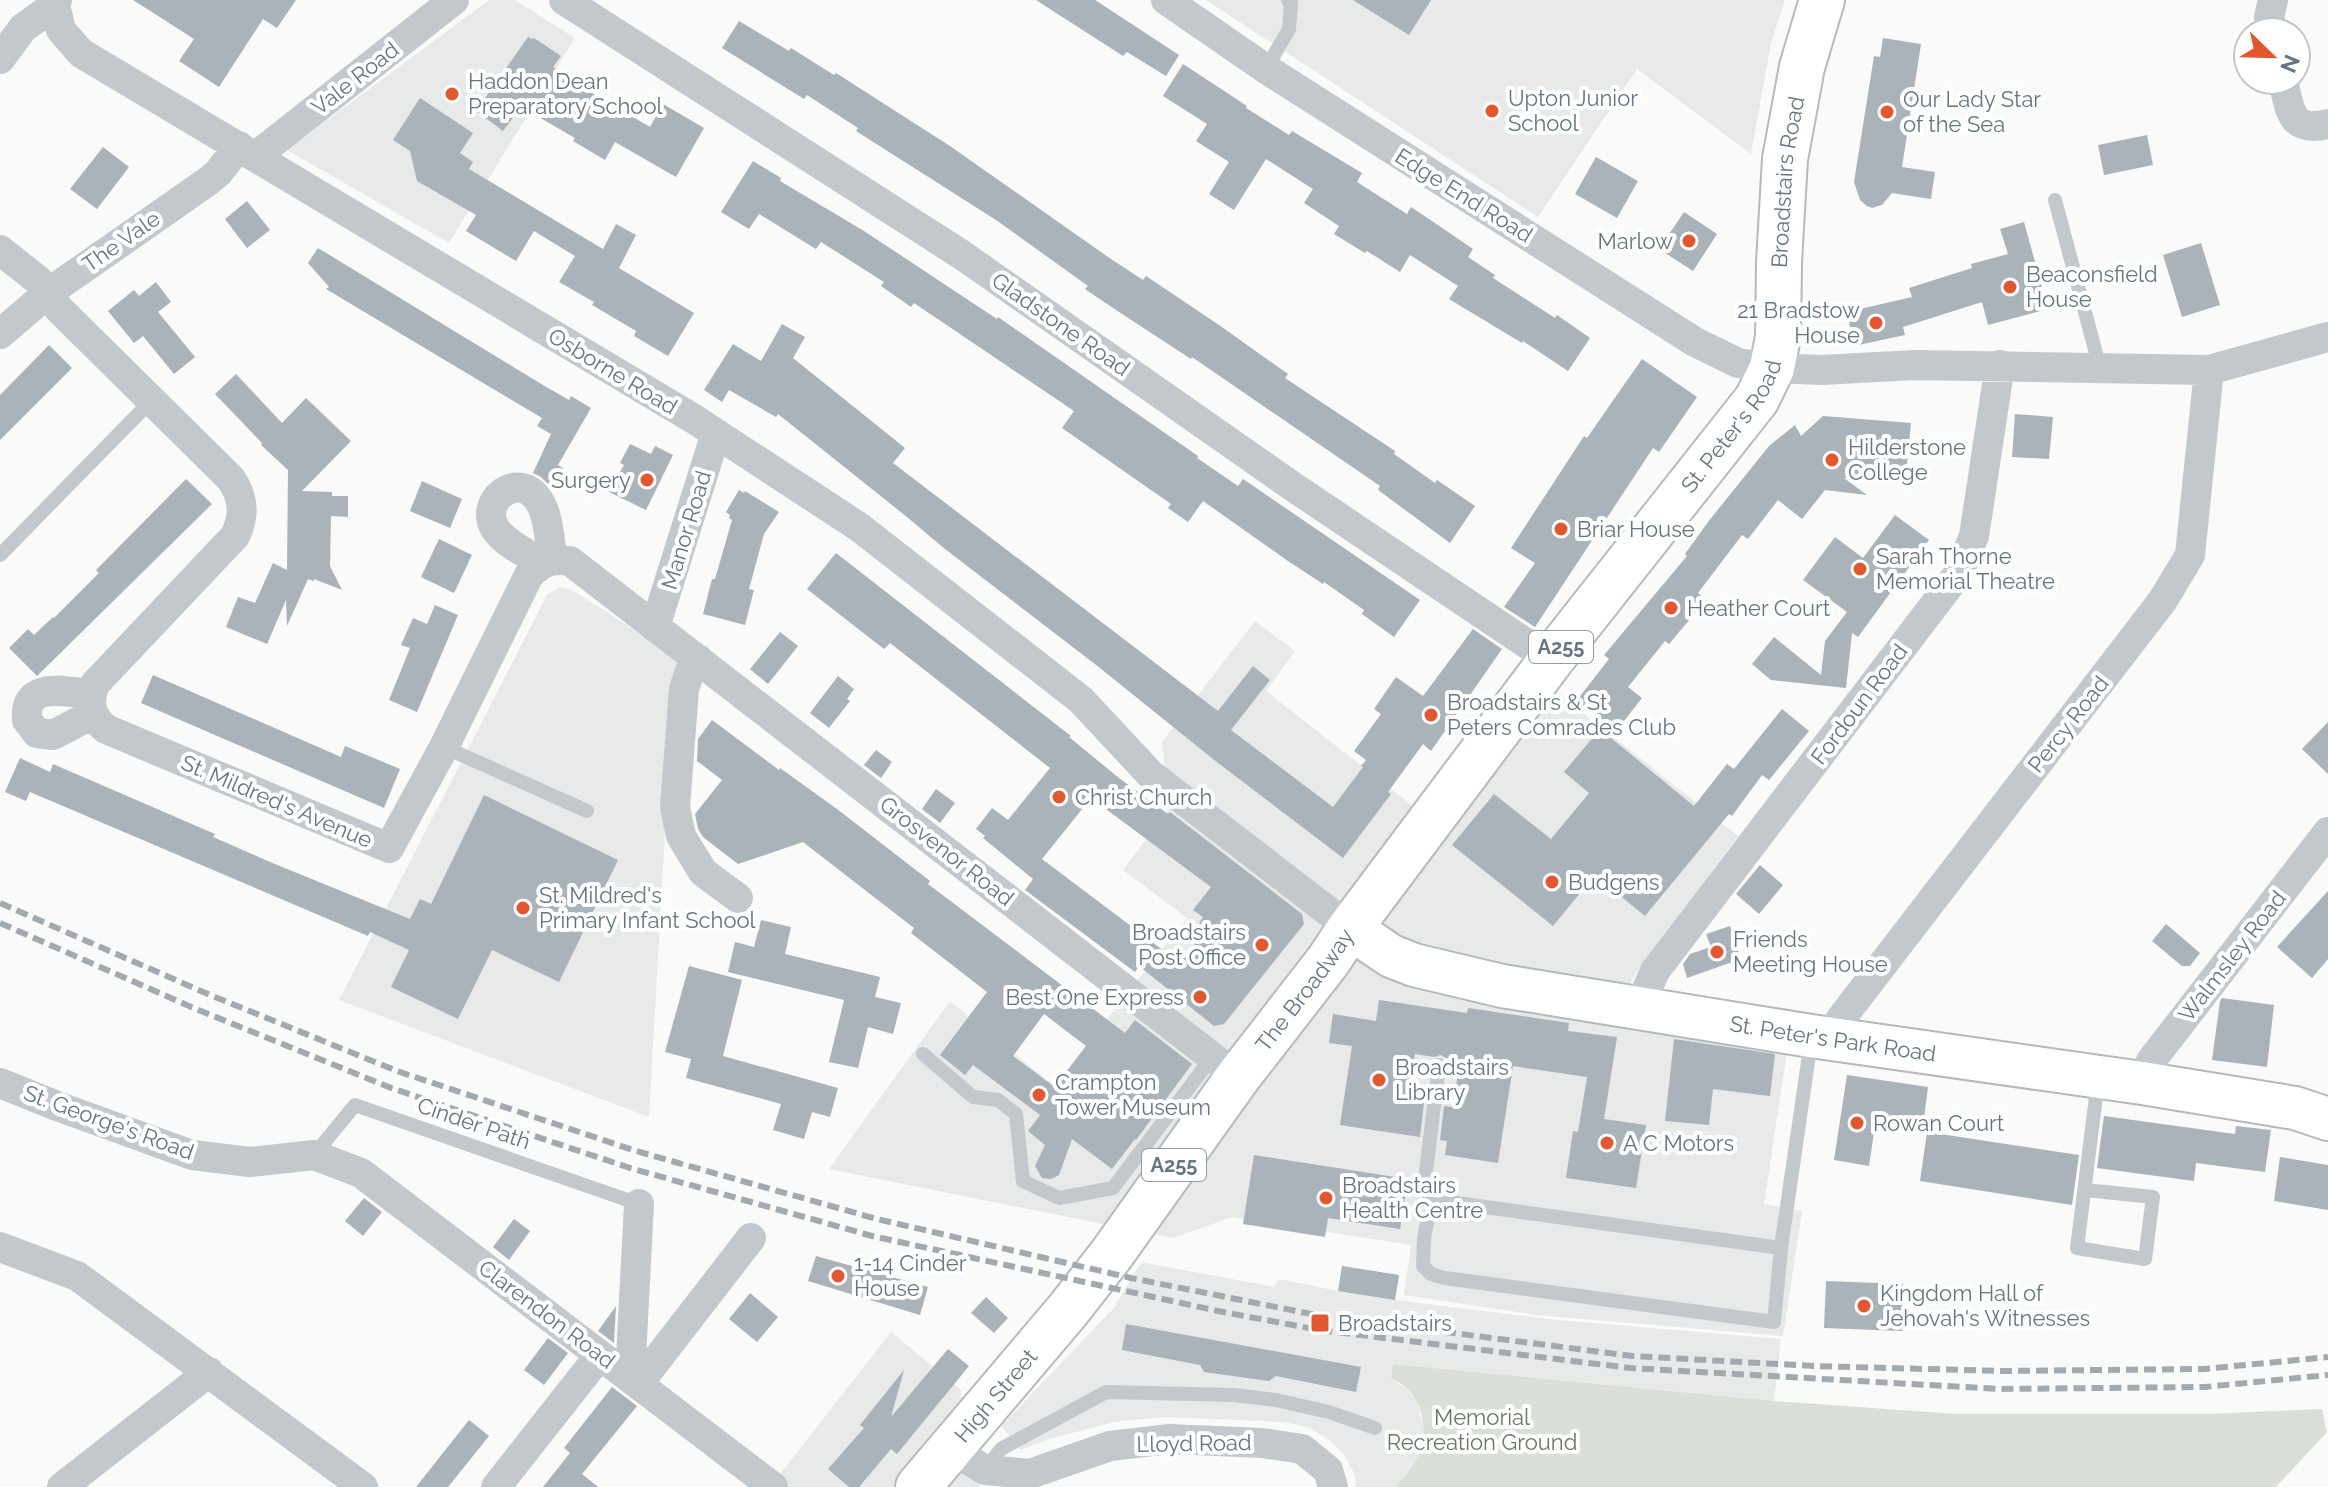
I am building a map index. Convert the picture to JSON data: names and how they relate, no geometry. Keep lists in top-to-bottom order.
{
  "streets": {
    "main road": [
      "Broadstairs Road",
      "St. Peter's Road",
      "A255",
      "The Broadway",
      "St. Peter's Park Road",
      "High Street"
    ],
    "street": [
      "Vale Road",
      "Edge End Road",
      "The Vale",
      "Gladstone Road",
      "Osborne Road",
      "Manor Road",
      "Fordoun Road",
      "Percy Road",
      "St. Mildred's Avenue",
      "Grosvenor Road",
      "Walmsley Road",
      "St. George's Road",
      "Clarendon Road",
      "Lloyd Road"
    ],
    "lane": ["Cinder Path"]
  },
  "crossings": [
    ["Vale Road", "The Vale"],
    ["Vale Road", "Osborne Road"],
    ["Broadstairs Road", "Edge End Road"],
    ["Broadstairs Road", "St. Peter's Road"],
    ["Edge End Road", "St. Peter's Road"],
    ["The Vale", "Osborne Road"],
    ["The Vale", "St. Mildred's Avenue"],
    ["Gladstone Road", "St. Peter's Road"],
    ["Osborne Road", "Manor Road"],
    ["Osborne Road", "The Broadway"],
    ["St. Peter's Road", "Fordoun Road"],
    ["St. Peter's Road", "Percy Road"],
    ["St. Peter's Road", "The Broadway"],
    ["St. Peter's Road", "St. Peter's Park Road"],
    ["Manor Road", "St. Mildred's Avenue"],
    ["Manor Road", "Grosvenor Road"],
    ["Fordoun Road", "St. Peter's Park Road"],
    ["Percy Road", "St. Peter's Park Road"],
    ["St. Mildred's Avenue", "Grosvenor Road"],
    ["Grosvenor Road", "The Broadway"],
    ["Walmsley Road", "St. Peter's Park Road"],
    ["The Broadway", "St. Peter's Park Road"],
    ["The Broadway", "High Street"],
    ["St. George's Road", "Cinder Path"],
    ["St. George's Road", "Clarendon Road"],
    ["Cinder Path", "Clarendon Road"],
    ["High Street", "Lloyd Road"]
  ],
  "parks": ["Memorial Recreation Ground"],
  "places": {
    "other": [
      "Haddon Dean Preparatory School",
      "Upton Junior School",
      "Our Lady Star of the Sea",
      "Marlow",
      "Beaconsfield House",
      "21 Bradstow House",
      "Hilderstone College",
      "Surgery",
      "Briar House",
      "Sarah Thorne Memorial Theatre",
      "Heather Court",
      "Broadstairs & St Peters Comrades Club",
      "Christ Church",
      "Budgens",
      "St. Mildred's Primary Infant School",
      "Broadstairs Post Office",
      "Friends Meeting House",
      "Best One Express",
      "Broadstairs Library",
      "Crampton Tower Museum",
      "Rowan Court",
      "A C Motors",
      "Broadstairs Health Centre",
      "1-14 Cinder House",
      "Kingdom Hall of Jehovah's Witnesses"
    ],
    "transit": ["Broadstairs"]
  },
  "north": "bottom right"
}
